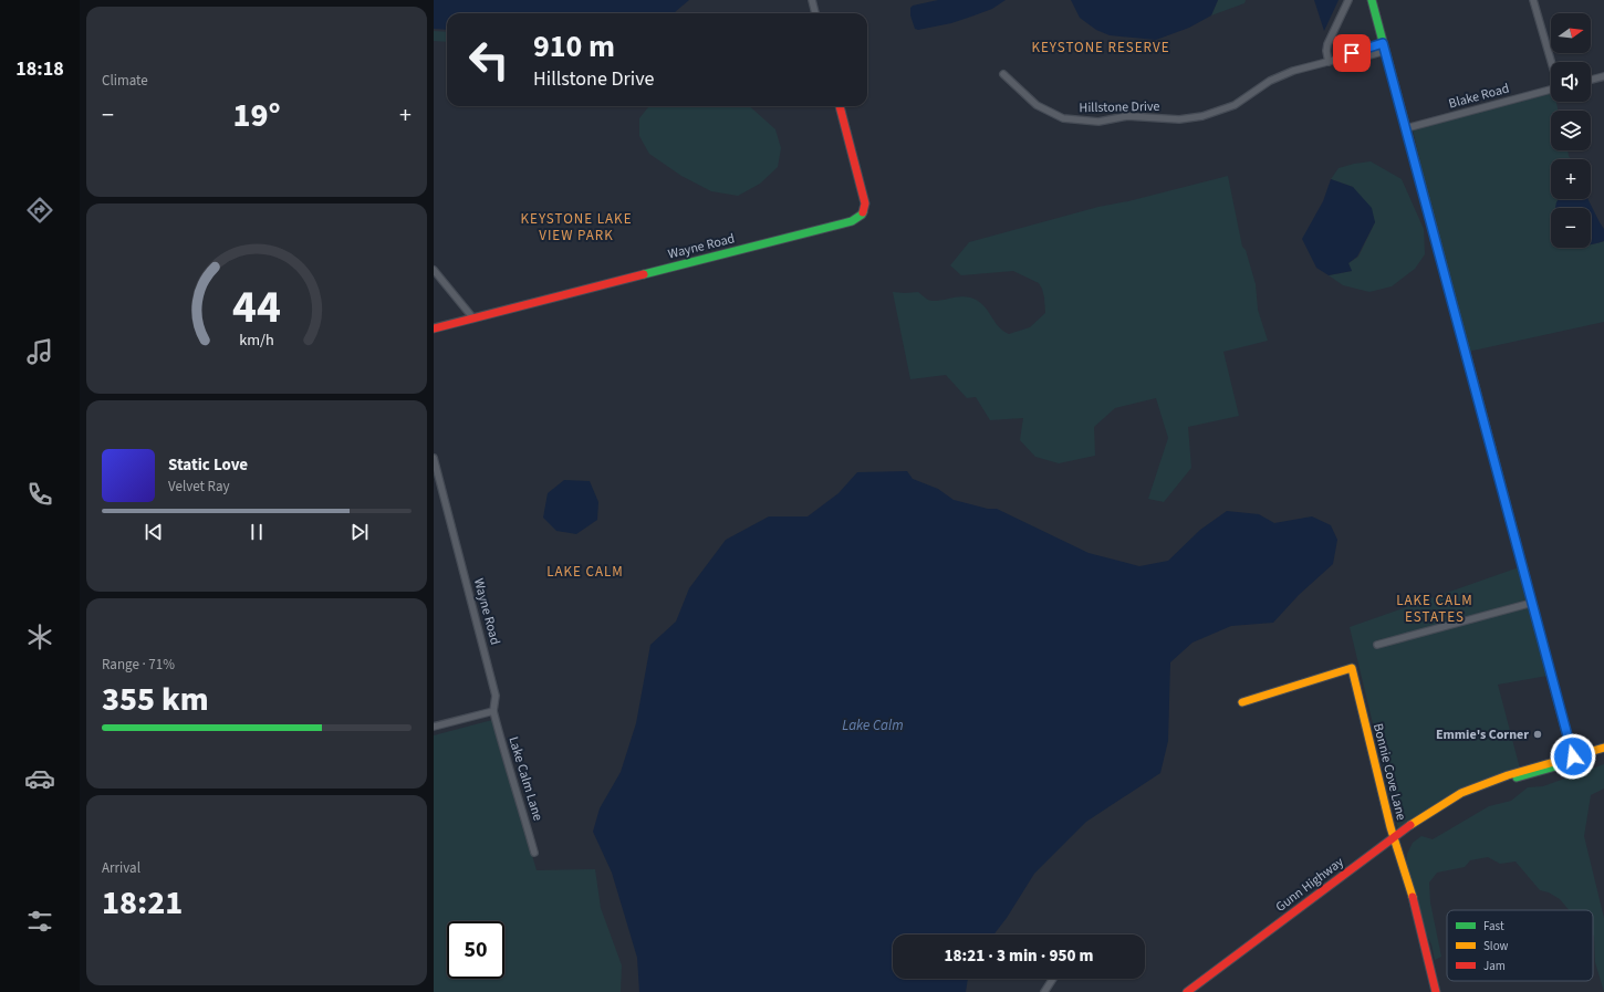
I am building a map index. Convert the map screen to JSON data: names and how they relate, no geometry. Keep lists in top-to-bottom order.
{
  "streets": {
    "main road": ["Wayne Road", "Bonnie Cove Lane", "Gunn Highway"],
    "street": ["Blake Road", "Hillstone Drive", "Lake Calm Lane"]
  },
  "crossings": [
    ["Wayne Road", "Lake Calm Lane"],
    ["Bonnie Cove Lane", "Gunn Highway"]
  ],
  "districts": [
    "KEYSTONE RESERVE",
    "KEYSTONE LAKE VIEW PARK",
    "LAKE CALM",
    "LAKE CALM ESTATES"
  ],
  "water": ["Lake Calm"],
  "places": ["Emmie's Corner"],
  "legend": ["Fast", "Slow", "Jam"],
  "north": "right",
  "page": {
    "tabs": "18:18",
    "tile": [
      "Climate",
      ["Range · 71%", "355 km"],
      ["Arrival", "18:21"]
    ],
    "map_buttons": ["+", "−"],
    "turn": ["910 m", "Hillstone Drive"],
    "heat": ["−", "19°", "+"],
    "song": ["Static Love", "Velvet Ray"],
    "limit": "50",
    "trip": "18:21 · 3 min · 950 m",
    "gauge": ["44", "km/h"]
  }
}
